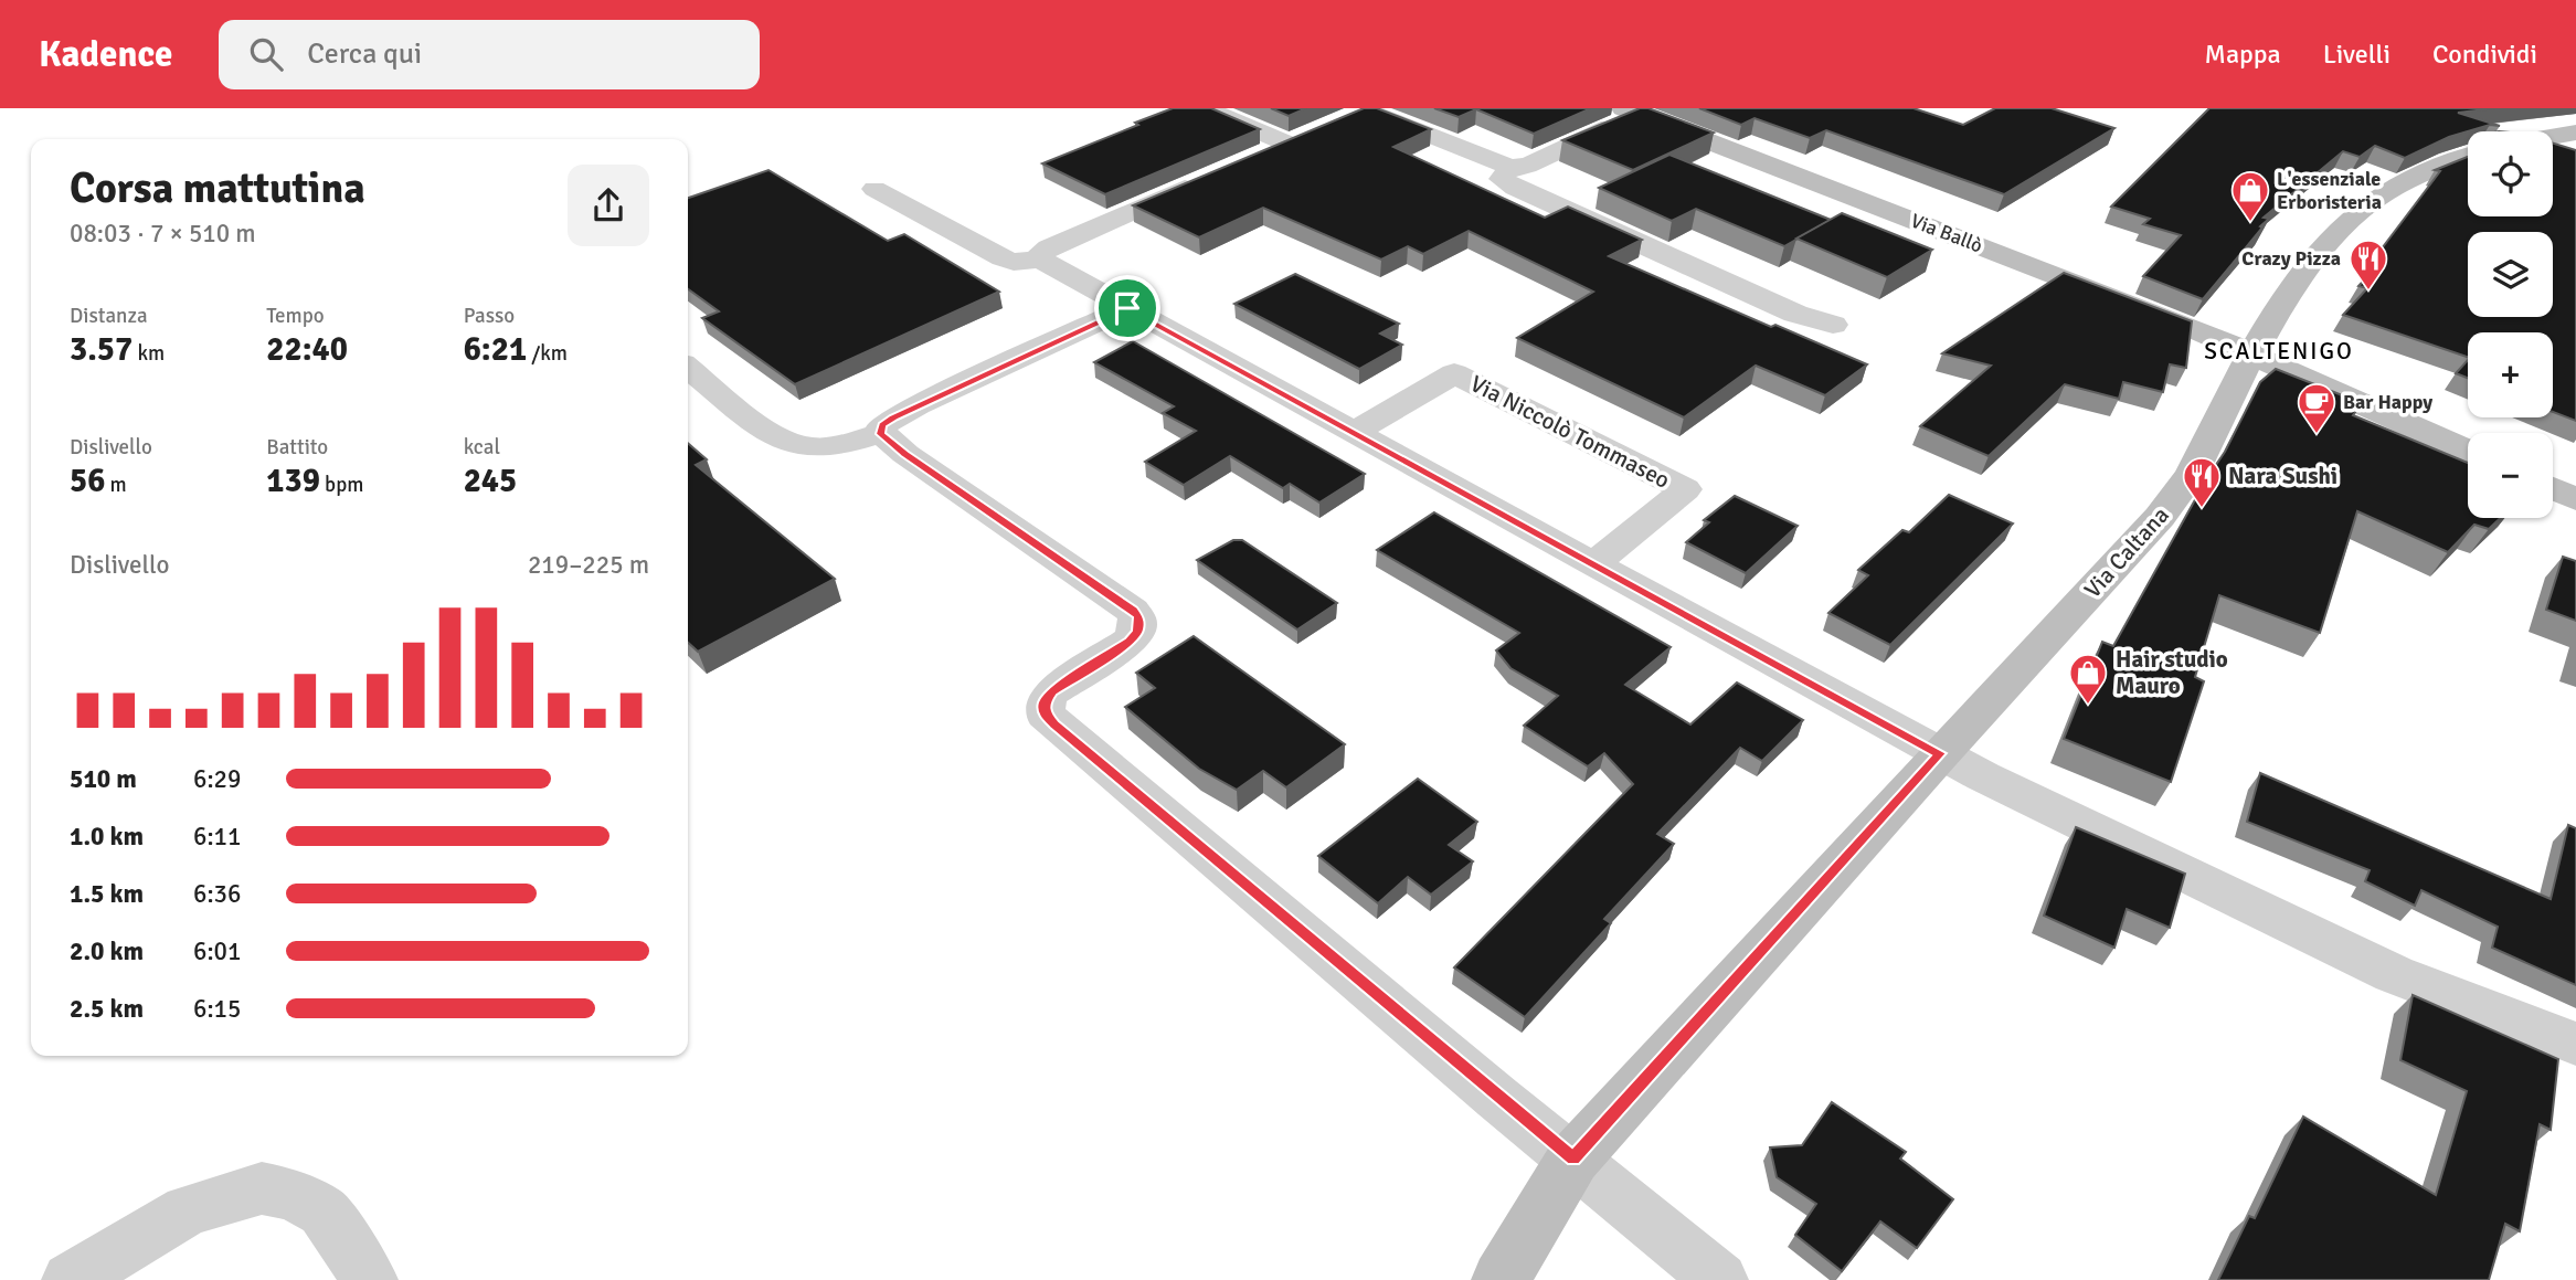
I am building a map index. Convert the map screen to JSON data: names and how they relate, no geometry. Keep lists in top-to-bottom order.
{
  "streets": {
    "main road": ["Via Ballò", "Via Caltana"],
    "street": ["Via Niccolò Tommaseo"]
  },
  "crossings": [
    ["Via Ballò", "Via Caltana"]
  ],
  "districts": ["SCALTENIGO"],
  "places": {
    "shop": ["L'essenziale Erboristeria", "Hair studio Mauro"],
    "restaurant": ["Crazy Pizza", "Nara Sushi"],
    "cafe": ["Bar Happy"]
  },
  "page": {
    "header": "Kadence",
    "search": "Cerca qui",
    "nav": ["Mappa", "Livelli", "Condividi"],
    "map_buttons": ["+", "−"],
    "heading": ["Corsa mattutina", "08:03 · 7 × 510 m"],
    "stats": [
      ["Distanza", "3.57 km"],
      ["Tempo", "22:40"],
      ["Passo", "6:21 /km"],
      ["Dislivello", "56 m"],
      ["Battito", "139 bpm"],
      ["kcal", "245"]
    ],
    "chart": ["Dislivello", "219–225 m"],
    "list": [
      {
        "name": "510 m",
        "note": "6:29"
      },
      {
        "name": "1.0 km",
        "note": "6:11"
      },
      {
        "name": "1.5 km",
        "note": "6:36"
      },
      {
        "name": "2.0 km",
        "note": "6:01"
      },
      {
        "name": "2.5 km",
        "note": "6:15"
      }
    ]
  }
}
